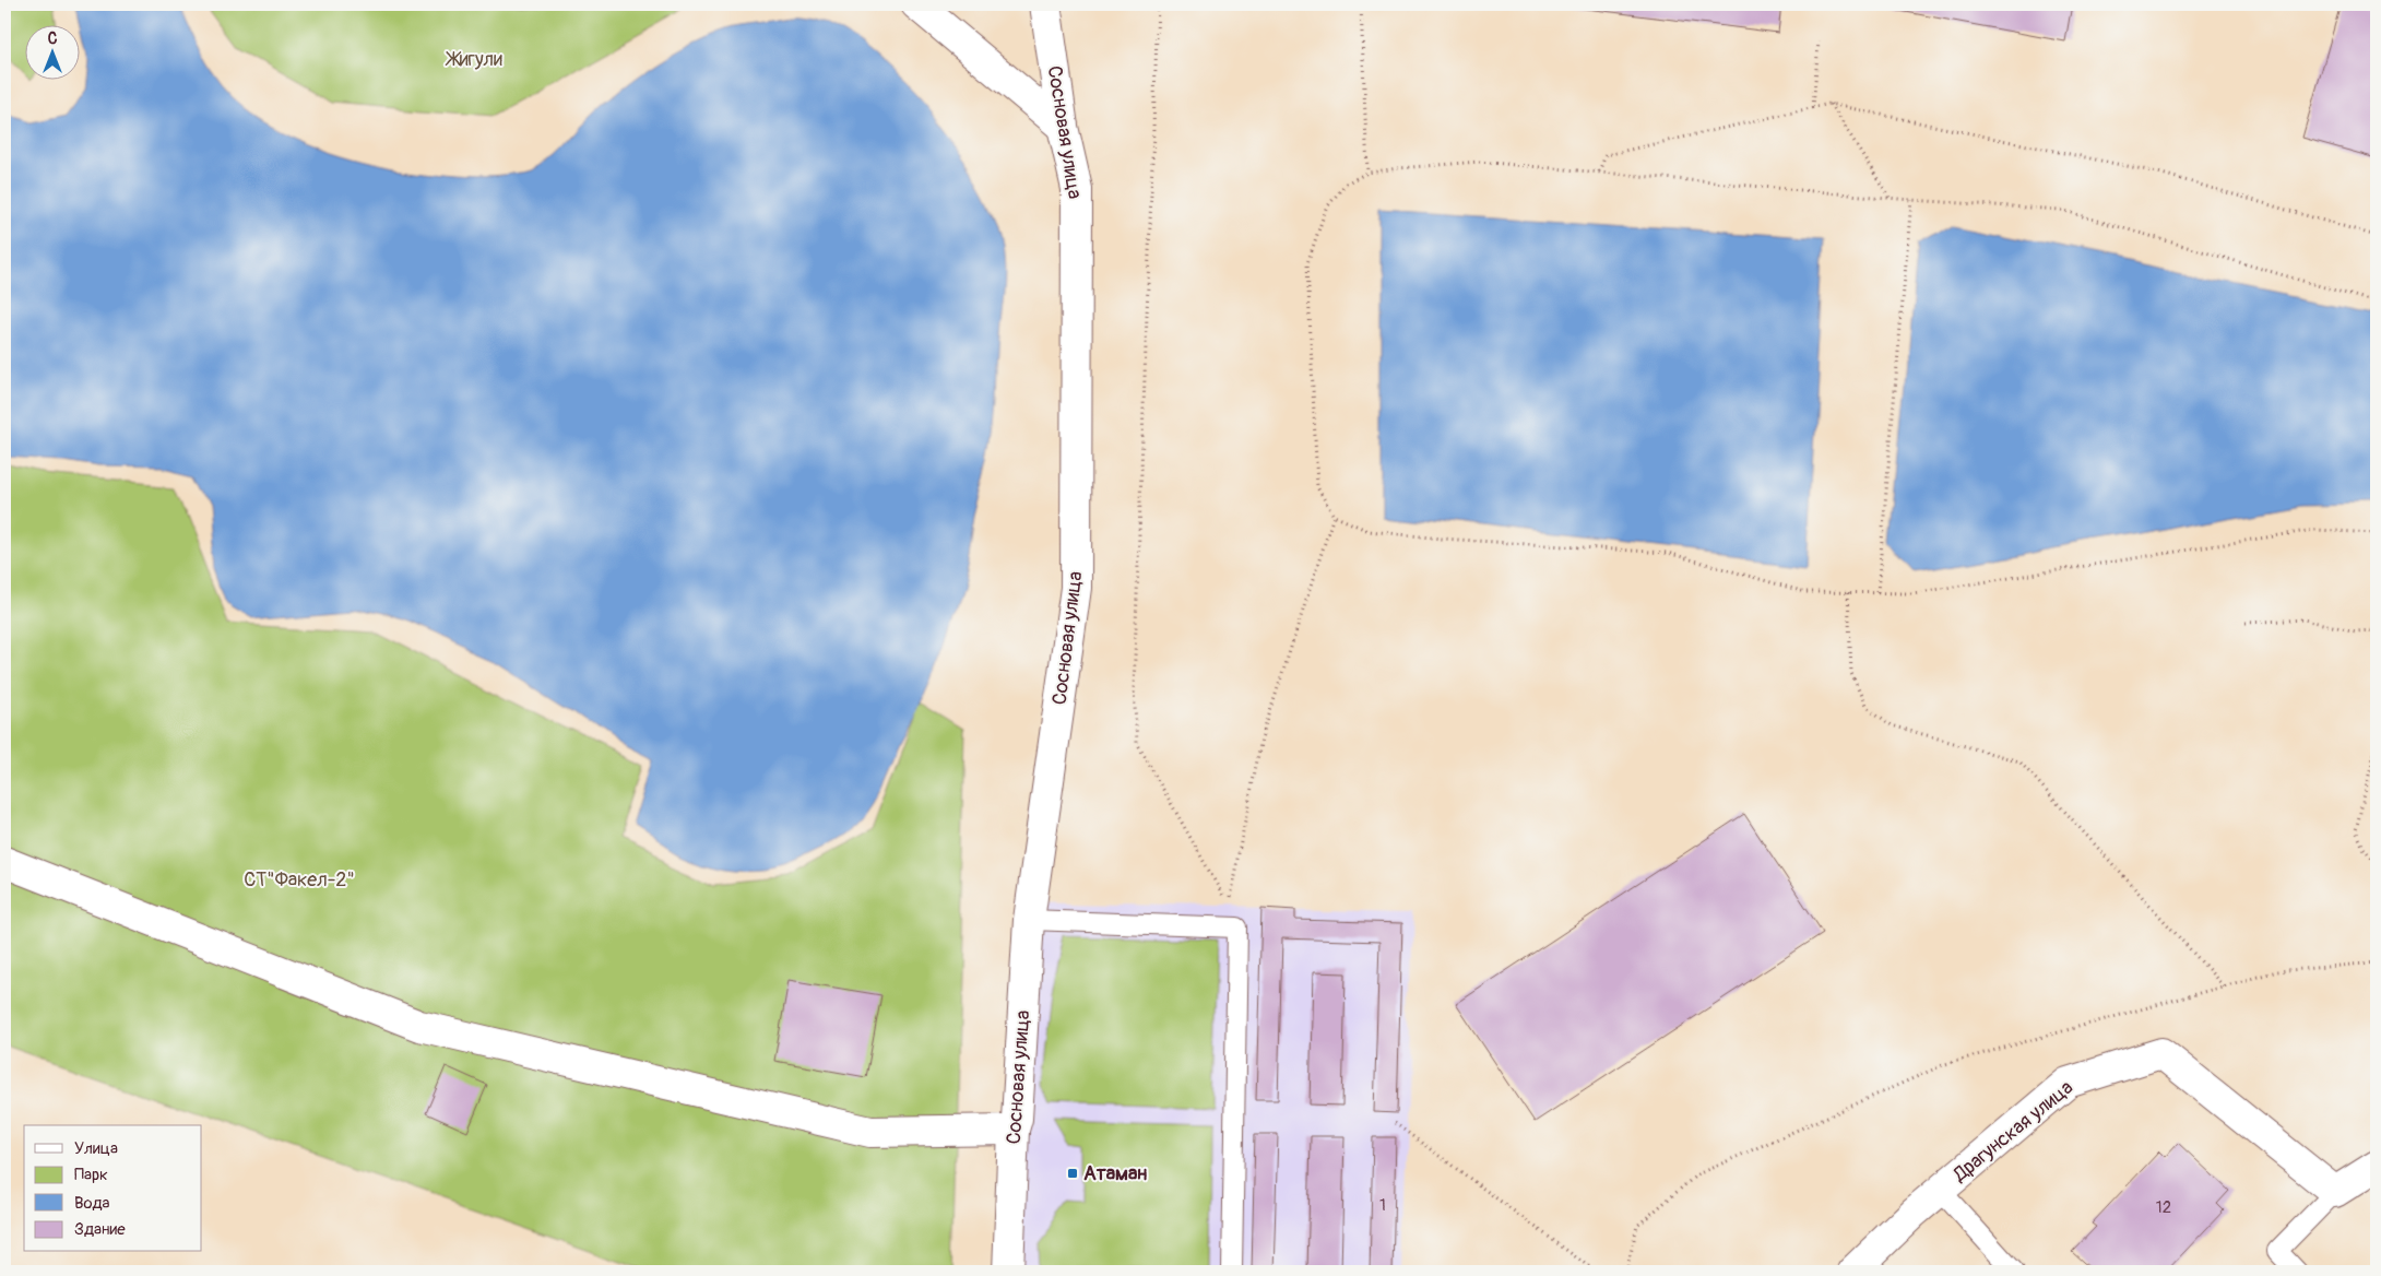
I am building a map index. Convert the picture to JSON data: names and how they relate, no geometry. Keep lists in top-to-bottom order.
{
  "streets": {
    "street": ["Сосновая улица", "Драгунская улица"]
  },
  "parks": ["Жигули", "СТ\"Факел-2\""],
  "places": {
    "transit": ["Атаман"]
  },
  "house_numbers": ["1", "12"],
  "legend": [
    "Улица",
    "Парк",
    "Вода",
    "Здание"
  ],
  "north": "top"
}
